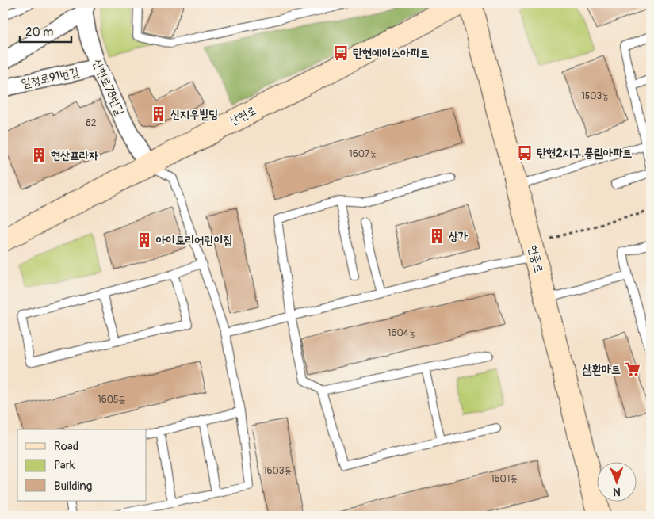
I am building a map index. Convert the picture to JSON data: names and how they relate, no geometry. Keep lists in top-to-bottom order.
{
  "streets": {
    "street": [
      "일청로91번길",
      "산현로78번길",
      "산현로",
      "현중로"
    ]
  },
  "crossings": [
    ["일청로91번길", "산현로78번길"],
    ["산현로78번길", "산현로"]
  ],
  "places": {
    "bus stop": ["탄현에이스아파트", "탄현2지구.풍림아파트"],
    "building": [
      "신지우빌딩",
      "현산프라자",
      "상가",
      "아이토리어린이집"
    ],
    "supermarket": ["삼환마트"]
  },
  "house_numbers": [
    "1503동",
    "82",
    "1607동",
    "1604동",
    "1605동",
    "1603동",
    "1601동"
  ],
  "legend": ["Road", "Park", "Building"],
  "scale_bar": "20 m",
  "north": "bottom"
}
